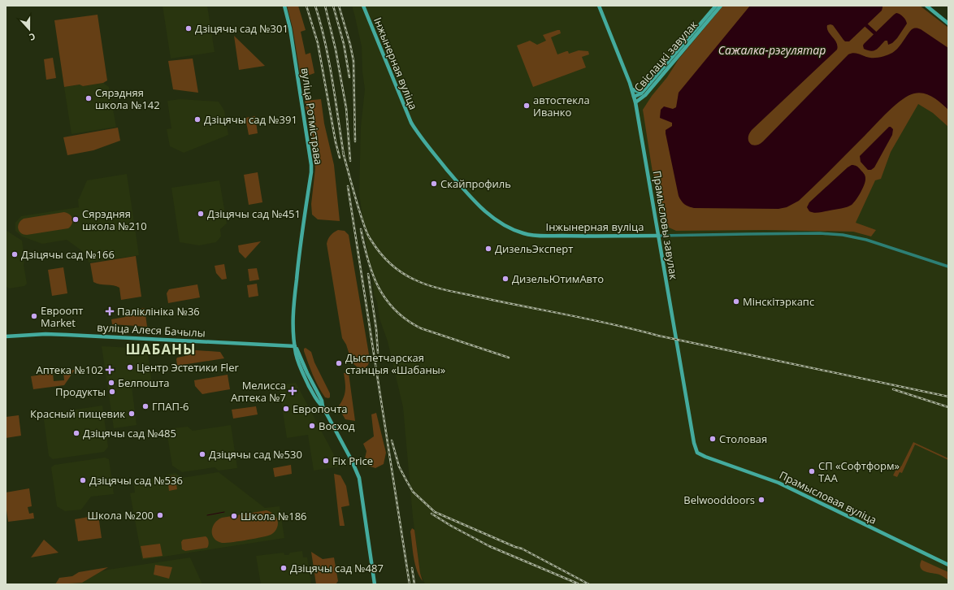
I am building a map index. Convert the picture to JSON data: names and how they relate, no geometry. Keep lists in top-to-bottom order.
{
  "streets": {
    "street": [
      "Свіслацкі завулак",
      "Інжынерная вуліца",
      "вуліца Ротмістрава",
      "Прамысловы завулак",
      "вуліца Алеся Бачылы",
      "Прамысловая вуліца"
    ]
  },
  "crossings": [
    ["Свіслацкі завулак", "Прамысловы завулак"],
    ["Інжынерная вуліца", "Прамысловы завулак"],
    ["вуліца Ротмістрава", "вуліца Алеся Бачылы"],
    ["Прамысловы завулак", "Прамысловая вуліца"]
  ],
  "districts": ["ШАБАНЫ"],
  "water": ["Сажалка-рэгулятар"],
  "places": {
    "other": [
      "Дзіцячы сад №301",
      "Сярэдняя школа №142",
      "автостекла Иванко",
      "Дзіцячы сад №391",
      "Скайпрофиль",
      "Дзіцячы сад №451",
      "Сярэдняя школа №210",
      "ДизельЭксперт",
      "Дзіцячы сад №166",
      "ДизельЮтимАвто",
      "Мінскітэркапс",
      "Евроопт Market",
      "Дыспетчарская станцыя «Шабаны»",
      "Центр Эстетики Fler",
      "Белпошта",
      "Продукты",
      "ГПАП-6",
      "Европочта",
      "Красный пищевик",
      "Восход",
      "Дзіцячы сад №485",
      "Столовая",
      "Дзіцячы сад №530",
      "Fix Price",
      "СП «Софтформ» ТАА",
      "Дзіцячы сад №536",
      "Belwooddoors",
      "Школа №200",
      "Школа №186",
      "Дзіцячы сад №487"
    ],
    "health": ["Паліклініка №36", "Аптека №102", "Мелисса Аптека №7"]
  },
  "north": "bottom"
}
